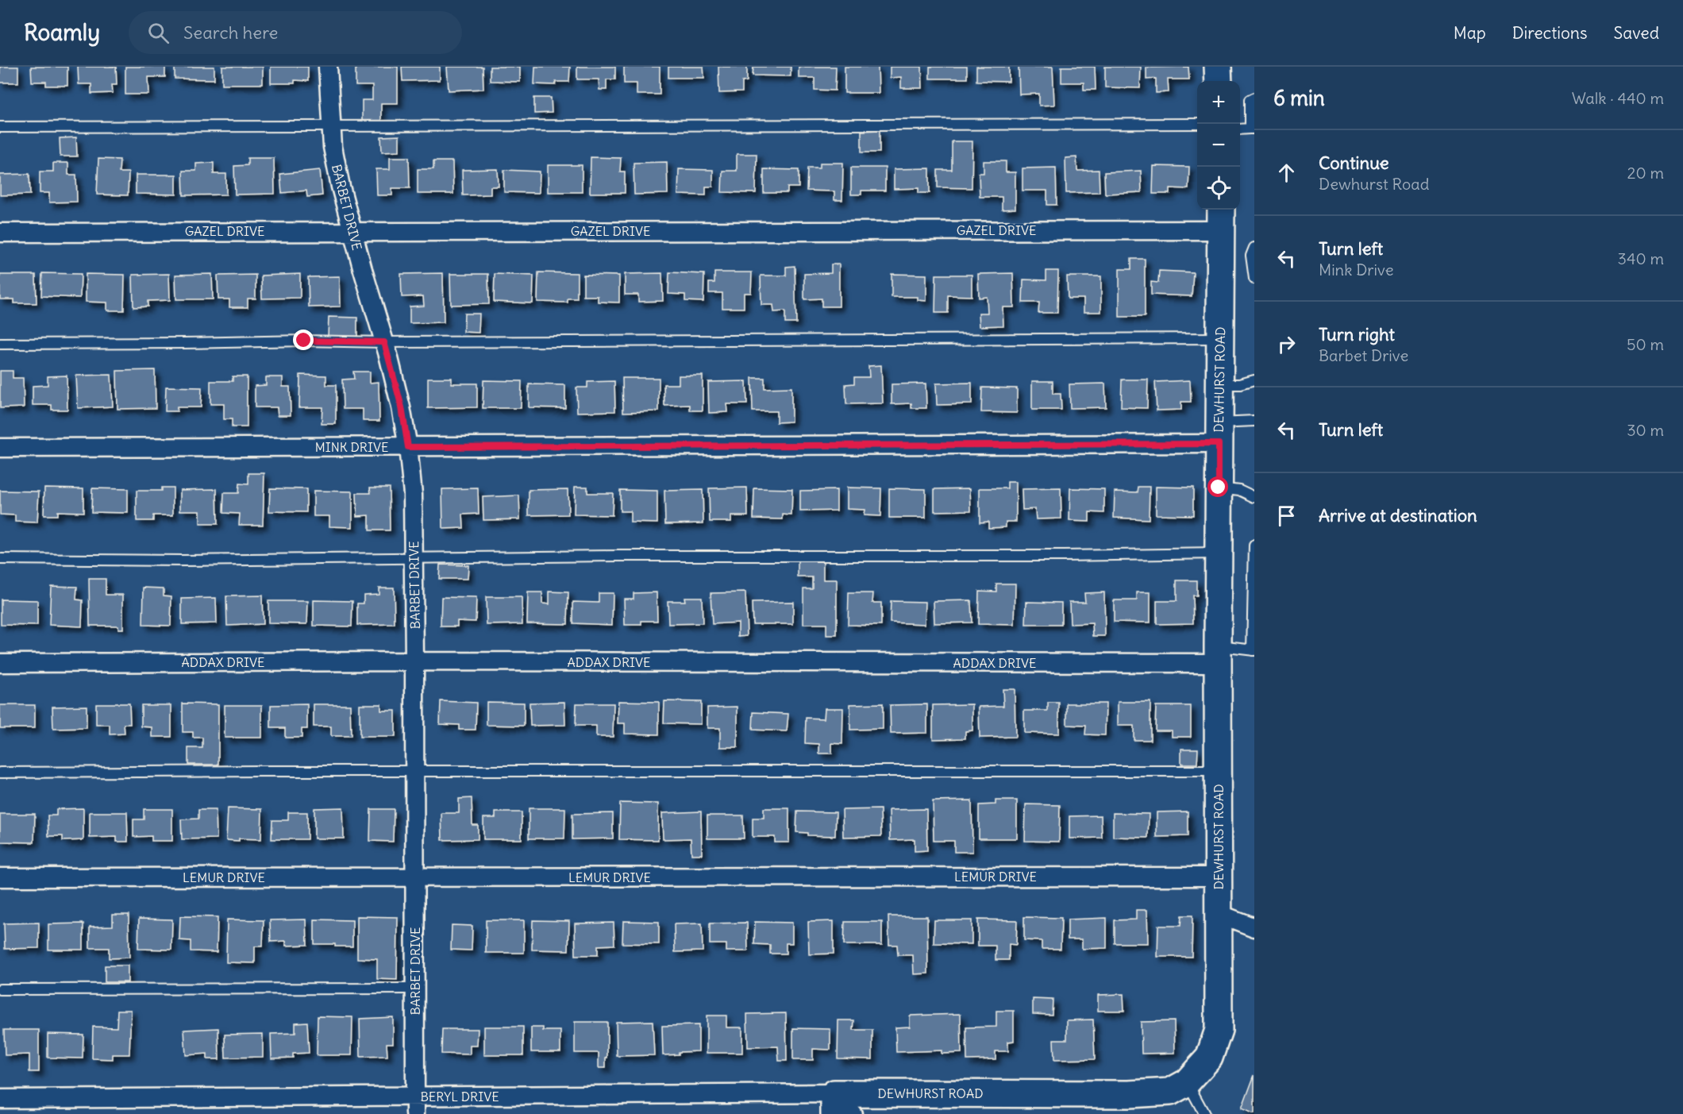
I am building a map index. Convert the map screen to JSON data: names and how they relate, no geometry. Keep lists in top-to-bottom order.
{
  "streets": {
    "street": [
      "BARBET DRIVE",
      "GAZEL DRIVE",
      "DEWHURST ROAD",
      "MINK DRIVE",
      "ADDAX DRIVE",
      "LEMUR DRIVE",
      "BERYL DRIVE"
    ]
  },
  "crossings": [
    ["BARBET DRIVE", "GAZEL DRIVE"],
    ["BARBET DRIVE", "MINK DRIVE"],
    ["BARBET DRIVE", "ADDAX DRIVE"],
    ["BARBET DRIVE", "LEMUR DRIVE"],
    ["BARBET DRIVE", "BERYL DRIVE"],
    ["GAZEL DRIVE", "DEWHURST ROAD"],
    ["DEWHURST ROAD", "MINK DRIVE"],
    ["DEWHURST ROAD", "ADDAX DRIVE"],
    ["DEWHURST ROAD", "LEMUR DRIVE"],
    ["DEWHURST ROAD", "BERYL DRIVE"]
  ],
  "page": {
    "header": "Roamly",
    "search": "Search here",
    "nav": ["Map", "Directions", "Saved"],
    "heading": ["6 min", "Walk · 440 m"],
    "map_buttons": ["+", "−"],
    "list": [
      ["Continue", "Dewhurst Road", "20 m"],
      ["Turn left", "Mink Drive", "340 m"],
      ["Turn right", "Barbet Drive", "50 m"],
      ["Turn left", "30 m"],
      "Arrive at destination"
    ]
  }
}
